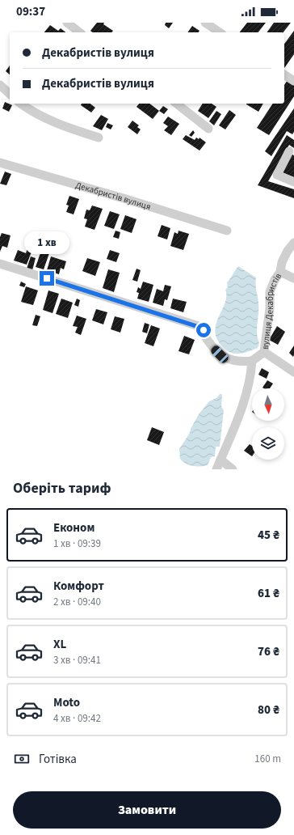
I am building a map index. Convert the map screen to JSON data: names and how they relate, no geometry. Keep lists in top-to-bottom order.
{
  "streets": {
    "street": ["Декабристів вулиця", "вулиця Декабристів"]
  },
  "north": "bottom",
  "page": {
    "status": "09:37",
    "banner": ["Декабристів вулиця", "Декабристів вулиця"],
    "bubble": "1 хв",
    "heading": "Оберіть тариф",
    "list": [
      {
        "name": "Економ",
        "note": "1 хв · 09:39",
        "value": "45 ₴"
      },
      {
        "name": "Комфорт",
        "note": "2 хв · 09:40",
        "value": "61 ₴"
      },
      {
        "name": "XL",
        "note": "3 хв · 09:41",
        "value": "76 ₴"
      },
      {
        "name": "Moto",
        "note": "4 хв · 09:42",
        "value": "80 ₴"
      }
    ],
    "pay": ["Готівка", "160 m"],
    "buttons": "Замовити"
  }
}
